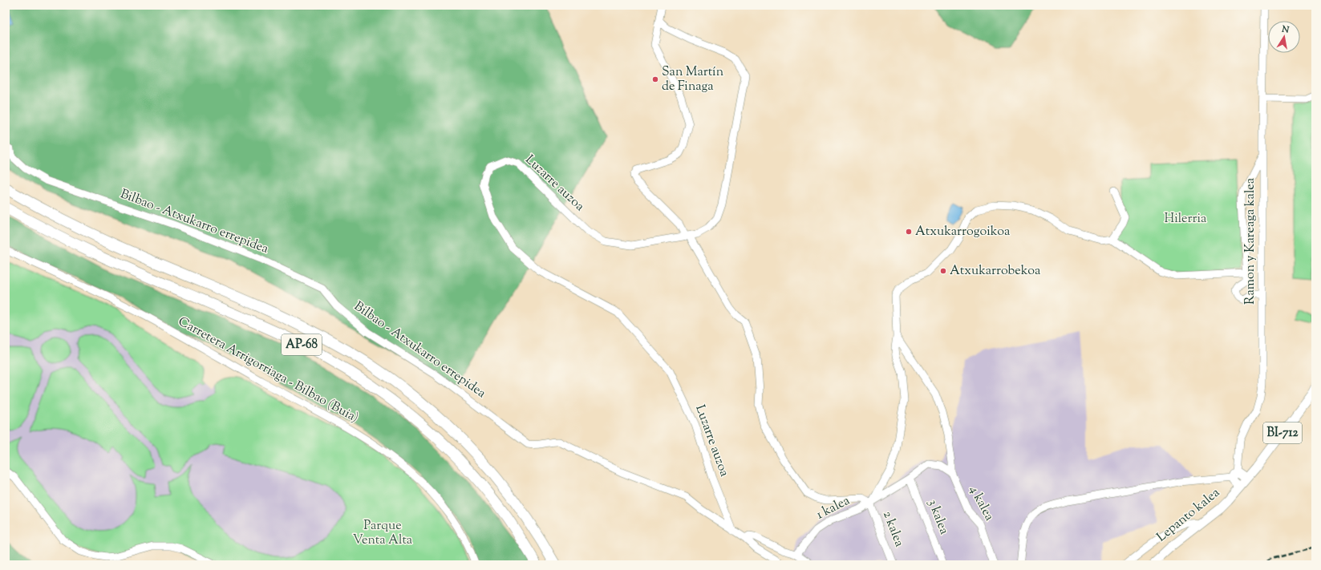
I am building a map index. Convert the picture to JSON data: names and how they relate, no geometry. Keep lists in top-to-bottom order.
{
  "streets": {
    "highway": ["AP-68"],
    "main road": ["BI-712", "Lepanto kalea"],
    "street": [
      "Luzarre auzoa",
      "Bilbao - Atxukarro errepidea",
      "Ramon y Kareaga kalea",
      "Carretera Arrigorriaga - Bilbao (Buia)",
      "4 kalea",
      "1 kalea",
      "3 kalea",
      "2 kalea"
    ]
  },
  "crossings": [
    ["Luzarre auzoa", "Bilbao - Atxukarro errepidea"],
    ["BI-712", "Lepanto kalea"],
    ["1 kalea", "2 kalea"]
  ],
  "parks": ["Hilerria", "Parque Venta Alta"],
  "places": ["San Martín de Finaga", "Atxukarrogoikoa", "Atxukarrobekoa"],
  "north": "top"
}
